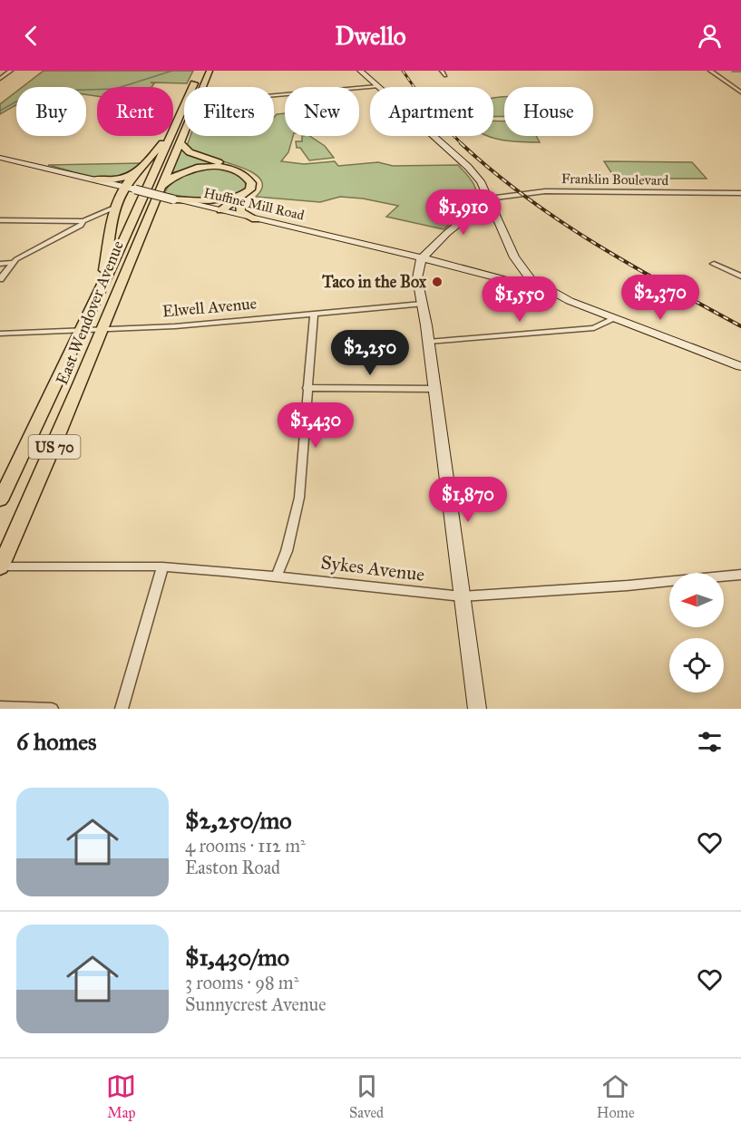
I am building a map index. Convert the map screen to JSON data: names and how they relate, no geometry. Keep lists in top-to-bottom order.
{
  "streets": {
    "highway": ["East Wendover Avenue", "US 70"],
    "main road": ["Huffine Mill Road"],
    "street": ["Franklin Boulevard", "Elwell Avenue", "Sykes Avenue"]
  },
  "crossings": [
    ["Elwell Avenue", "East Wendover Avenue"],
    ["East Wendover Avenue", "Sykes Avenue"]
  ],
  "places": ["Taco in the Box"],
  "north": "left",
  "page": {
    "header": "Dwello",
    "chip": [
      "Buy",
      "Rent",
      "Filters",
      "New",
      "Apartment",
      "House"
    ],
    "price": [
      "$1,910",
      "$2,370",
      "$1,550",
      "$2,250",
      "$1,430",
      "$1,870"
    ],
    "heading": "6 homes",
    "list": [
      {
        "name": "$2,250/mo",
        "note": "4 rooms · 112 m² · Easton Road"
      },
      {
        "name": "$1,430/mo",
        "note": "3 rooms · 98 m² · Sunnycrest Avenue"
      }
    ],
    "tabs": ["Map", "Saved", "Home"]
  }
}
